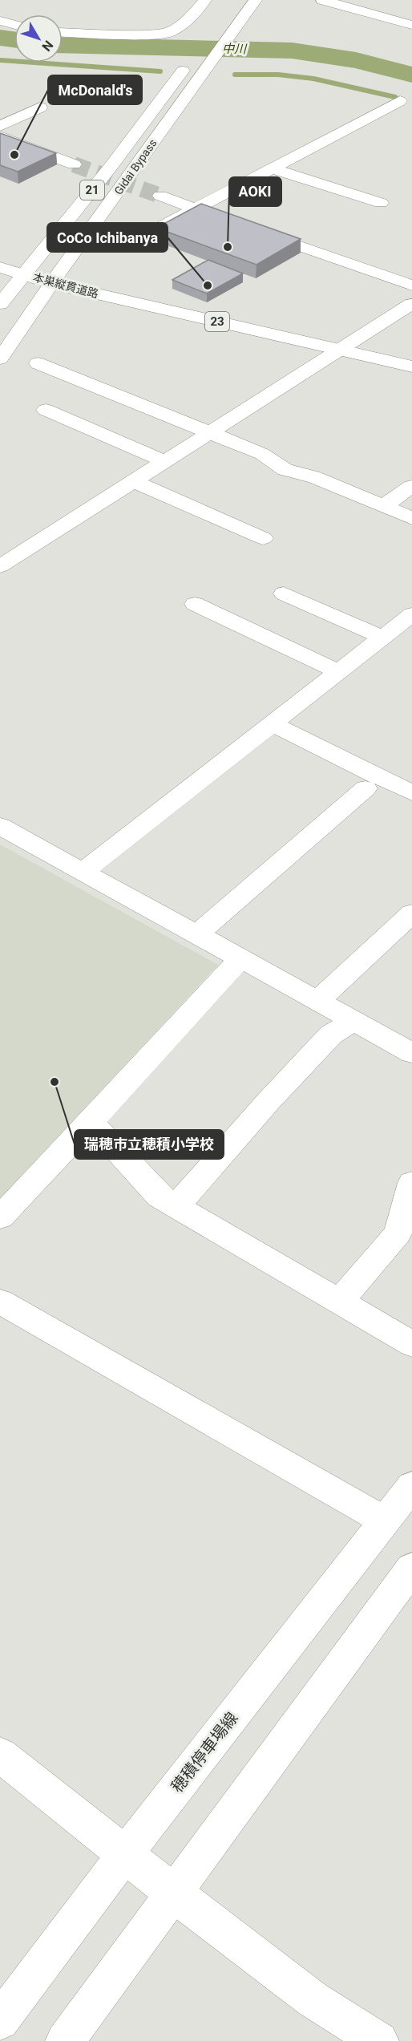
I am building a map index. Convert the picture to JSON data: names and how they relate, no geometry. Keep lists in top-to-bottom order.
{
  "streets": {
    "main road": [
      "Gidai Bypass",
      "21",
      "本巣縦貫道路",
      "23",
      "穂積停車場線"
    ]
  },
  "crossings": [
    ["Gidai Bypass", "本巣縦貫道路"],
    ["Gidai Bypass", "23"],
    ["本巣縦貫道路", "23"]
  ],
  "water": ["中川"],
  "places": [
    "McDonald's",
    "AOKI",
    "CoCo Ichibanya",
    "瑞穂市立穂積小学校"
  ],
  "north": "bottom right"
}
